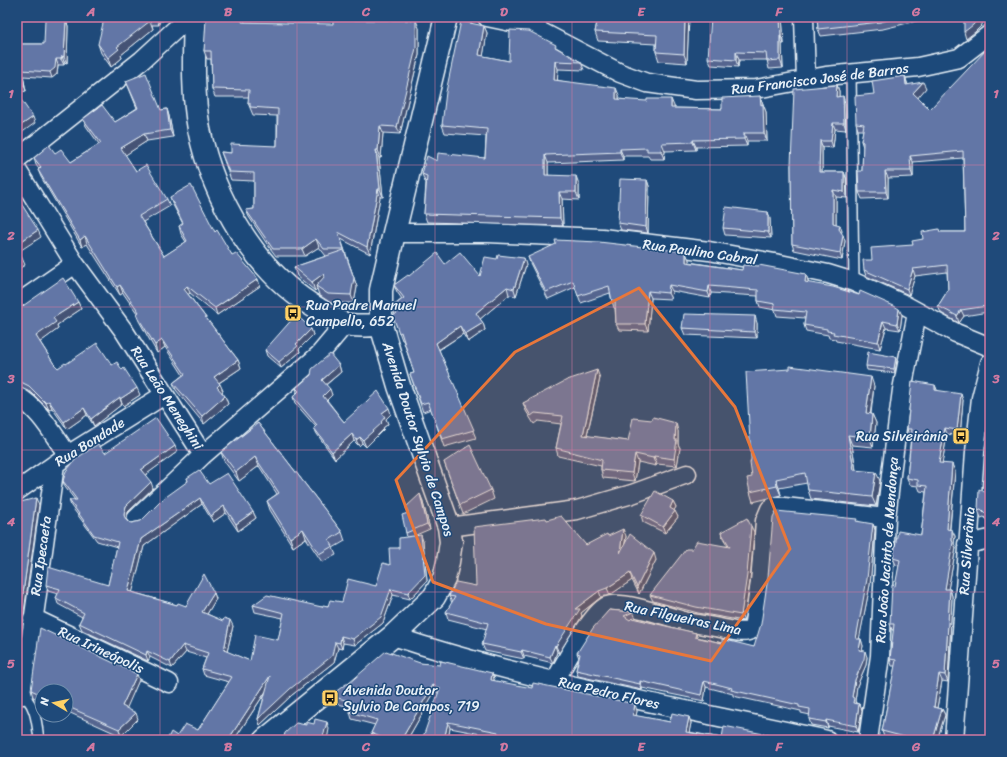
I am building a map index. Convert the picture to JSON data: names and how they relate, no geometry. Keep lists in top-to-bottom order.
{
  "streets": {
    "main road": ["Avenida Doutor Sylvio de Campos"],
    "street": [
      "Rua Francisco José de Barros",
      "Rua Paulino Cabral",
      "Rua Leão Meneghini",
      "Rua Bondade",
      "Rua João Jacinto de Mendonça",
      "Rua Silverânia",
      "Rua Ipecaeta",
      "Rua Filgueiras Lima",
      "Rua Irineópolis",
      "Rua Pedro Flores"
    ]
  },
  "crossings": [
    ["Rua Paulino Cabral", "Avenida Doutor Sylvio de Campos"],
    ["Rua Paulino Cabral", "Rua João Jacinto de Mendonça"],
    ["Rua Leão Meneghini", "Rua Bondade"],
    ["Avenida Doutor Sylvio de Campos", "Rua Pedro Flores"],
    ["Rua Bondade", "Rua Ipecaeta"],
    ["Rua João Jacinto de Mendonça", "Rua Filgueiras Lima"],
    ["Rua Ipecaeta", "Rua Irineópolis"],
    ["Rua Filgueiras Lima", "Rua Pedro Flores"]
  ],
  "places": {
    "bus stop": ["Rua Padre Manuel Campello, 652", "Rua Silveirânia", "Avenida Doutor Sylvio De Campos, 719"]
  },
  "north": "left",
  "grid": {
    "columns": [
      "A",
      "B",
      "C",
      "D",
      "E",
      "F",
      "G"
    ],
    "rows": [
      "1",
      "2",
      "3",
      "4",
      "5"
    ]
  }
}
